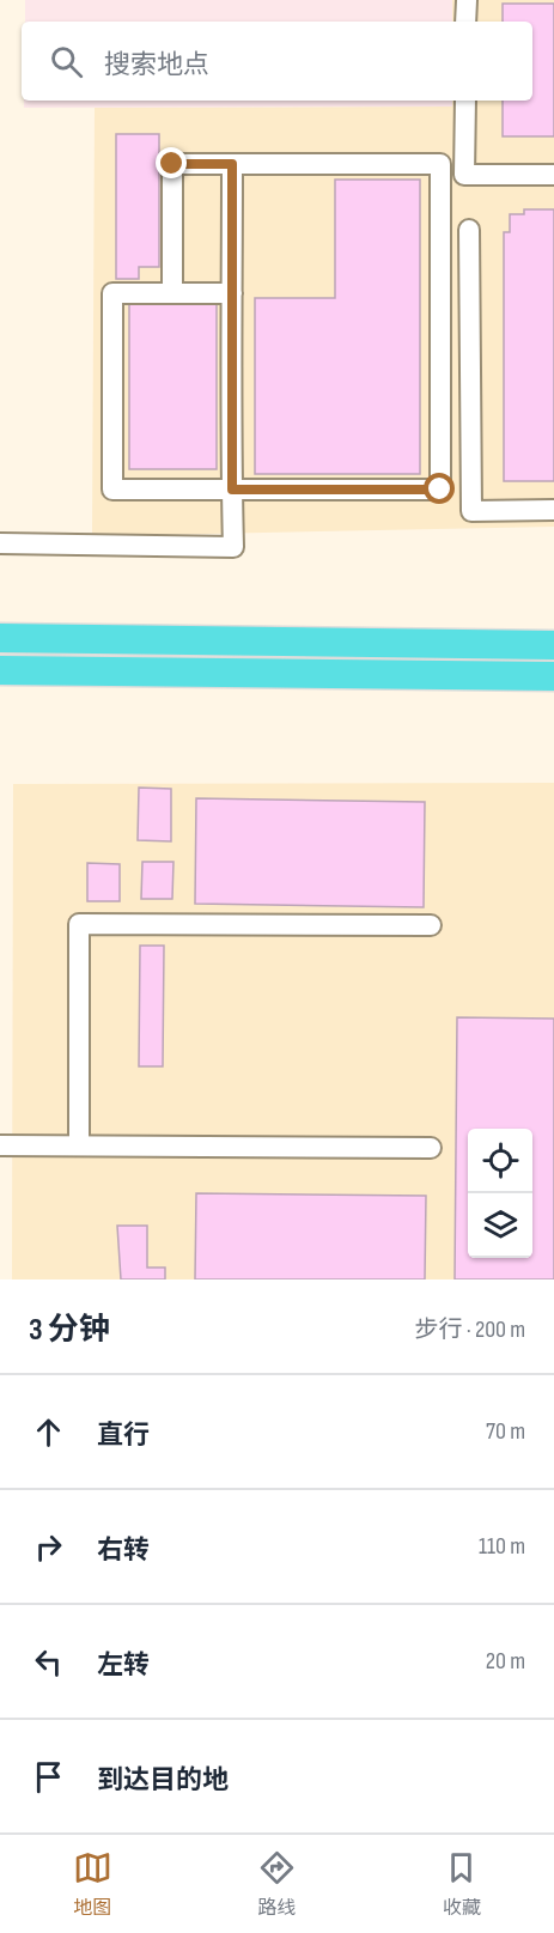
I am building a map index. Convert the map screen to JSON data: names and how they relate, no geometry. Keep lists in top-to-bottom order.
{
  "page": {
    "search": "搜索地点",
    "heading": ["3 分钟", "步行 · 200 m"],
    "list": [
      ["直行", "70 m"],
      ["右转", "110 m"],
      ["左转", "20 m"],
      "到达目的地"
    ],
    "nav": ["地图", "路线", "收藏"]
  }
}
